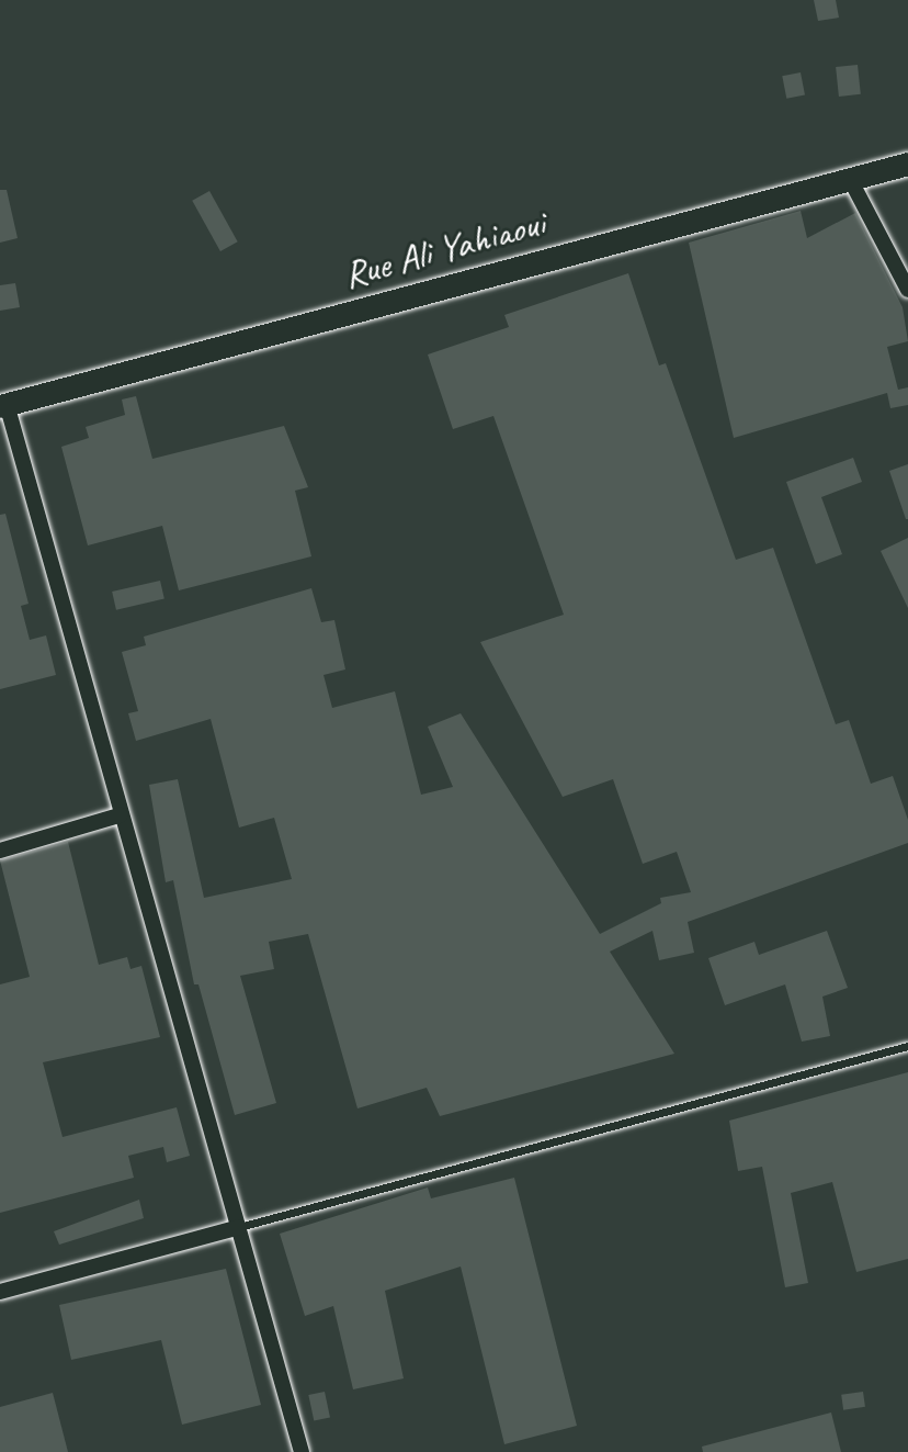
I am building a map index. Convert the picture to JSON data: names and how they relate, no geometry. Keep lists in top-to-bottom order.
{
  "streets": {
    "main road": ["Rue Ali Yahiaoui"]
  }
}
